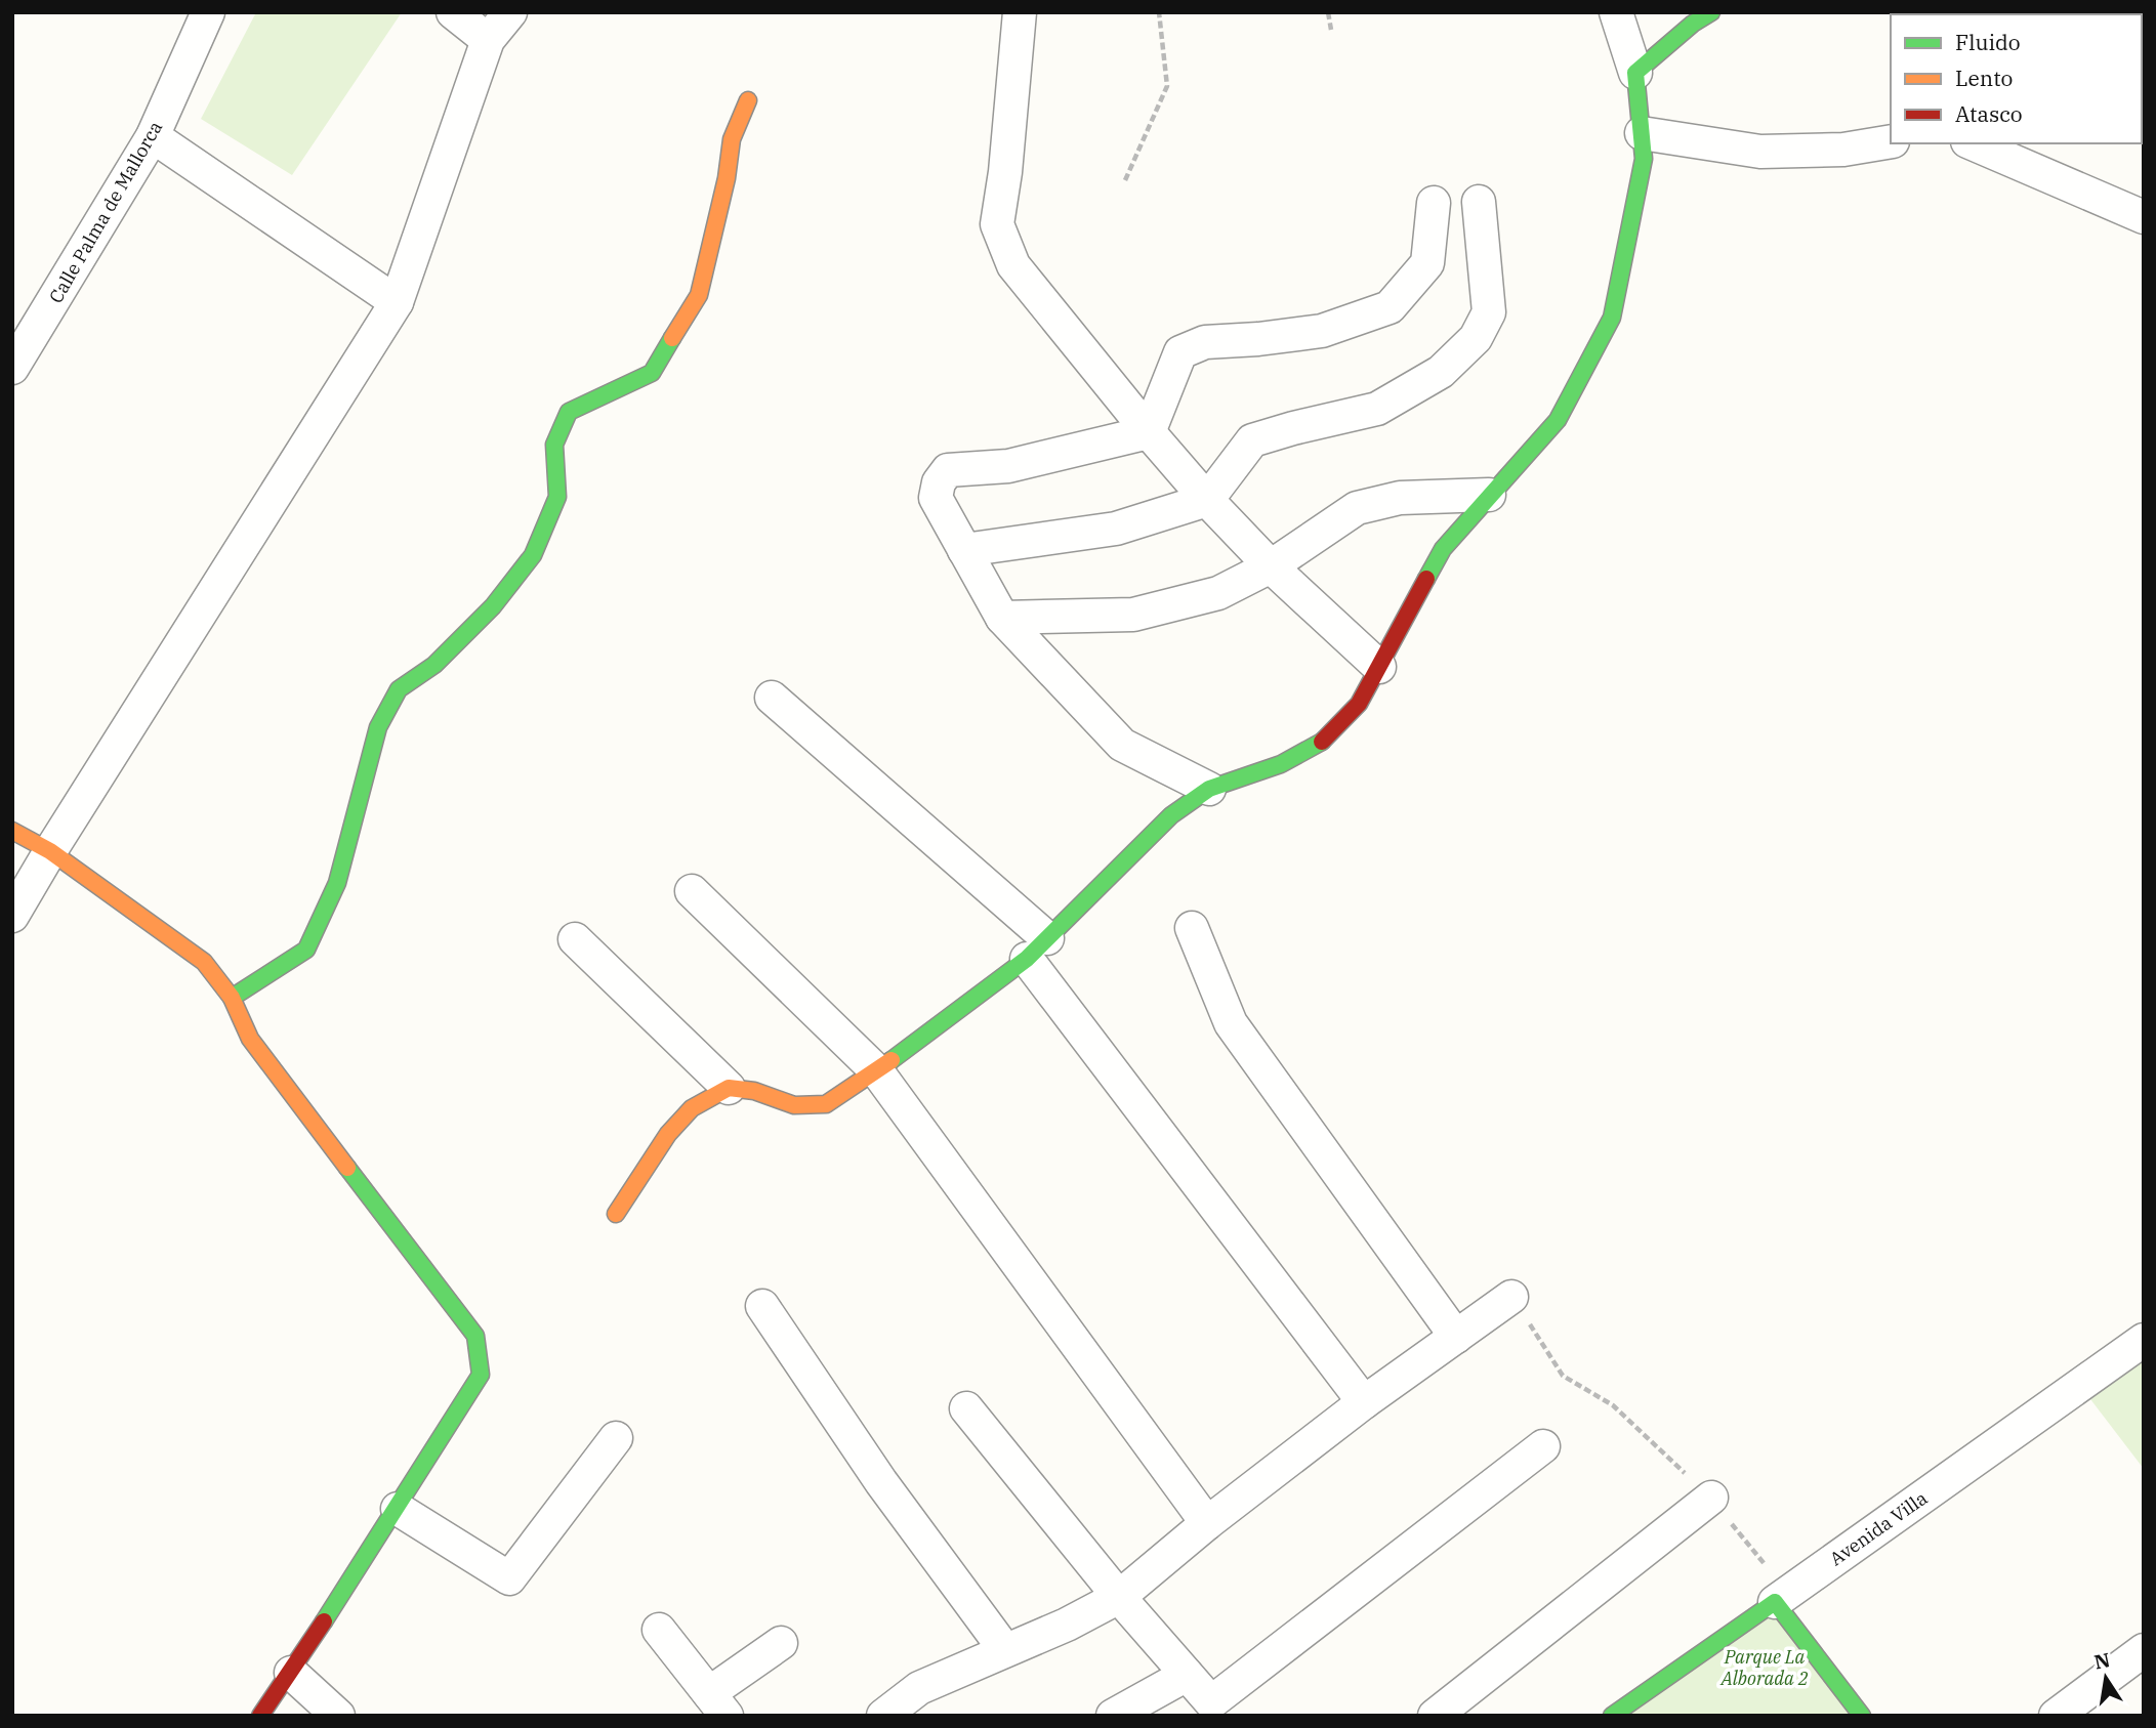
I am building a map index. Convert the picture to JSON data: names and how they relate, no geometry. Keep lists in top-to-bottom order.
{
  "streets": {
    "street": ["Calle Palma de Mallorca", "Avenida Villa"]
  },
  "parks": ["Parque La Alborada 2"],
  "legend": ["Fluido", "Lento", "Atasco"],
  "north": "top"
}
